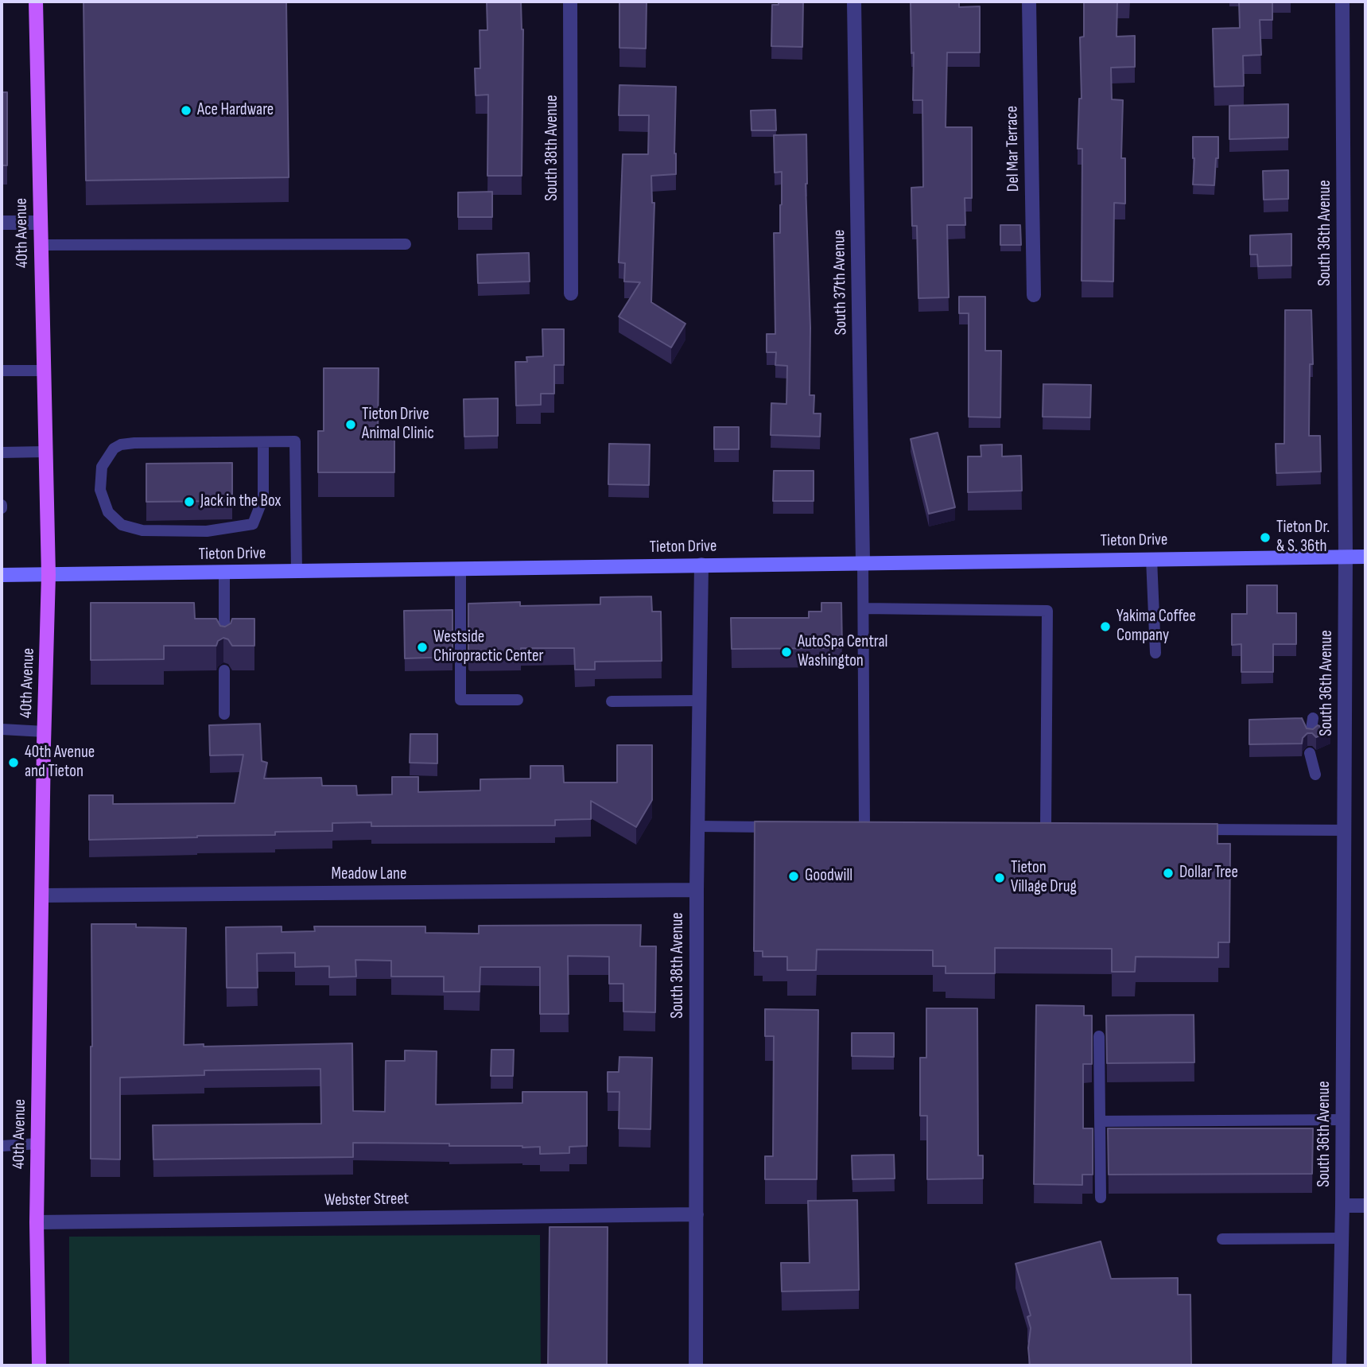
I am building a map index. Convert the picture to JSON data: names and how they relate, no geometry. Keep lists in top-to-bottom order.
{
  "streets": {
    "main road": ["40th Avenue", "Tieton Drive"],
    "street": [
      "South 38th Avenue",
      "Del Mar Terrace",
      "South 36th Avenue",
      "South 37th Avenue",
      "Meadow Lane",
      "Webster Street"
    ]
  },
  "crossings": [
    ["South 38th Avenue", "Tieton Drive"],
    ["South 38th Avenue", "Meadow Lane"],
    ["South 38th Avenue", "Webster Street"],
    ["40th Avenue", "Tieton Drive"],
    ["40th Avenue", "Meadow Lane"],
    ["40th Avenue", "Webster Street"],
    ["South 36th Avenue", "Tieton Drive"],
    ["South 37th Avenue", "Tieton Drive"]
  ],
  "places": [
    "Ace Hardware",
    "Tieton Drive Animal Clinic",
    "Jack in the Box",
    "Tieton Dr. & S. 36th",
    "Yakima Coffee Company",
    "Westside Chiropractic Center",
    "AutoSpa Central Washington",
    "40th Avenue and Tieton",
    "Dollar Tree",
    "Goodwill",
    "Tieton Village Drug"
  ]
}
